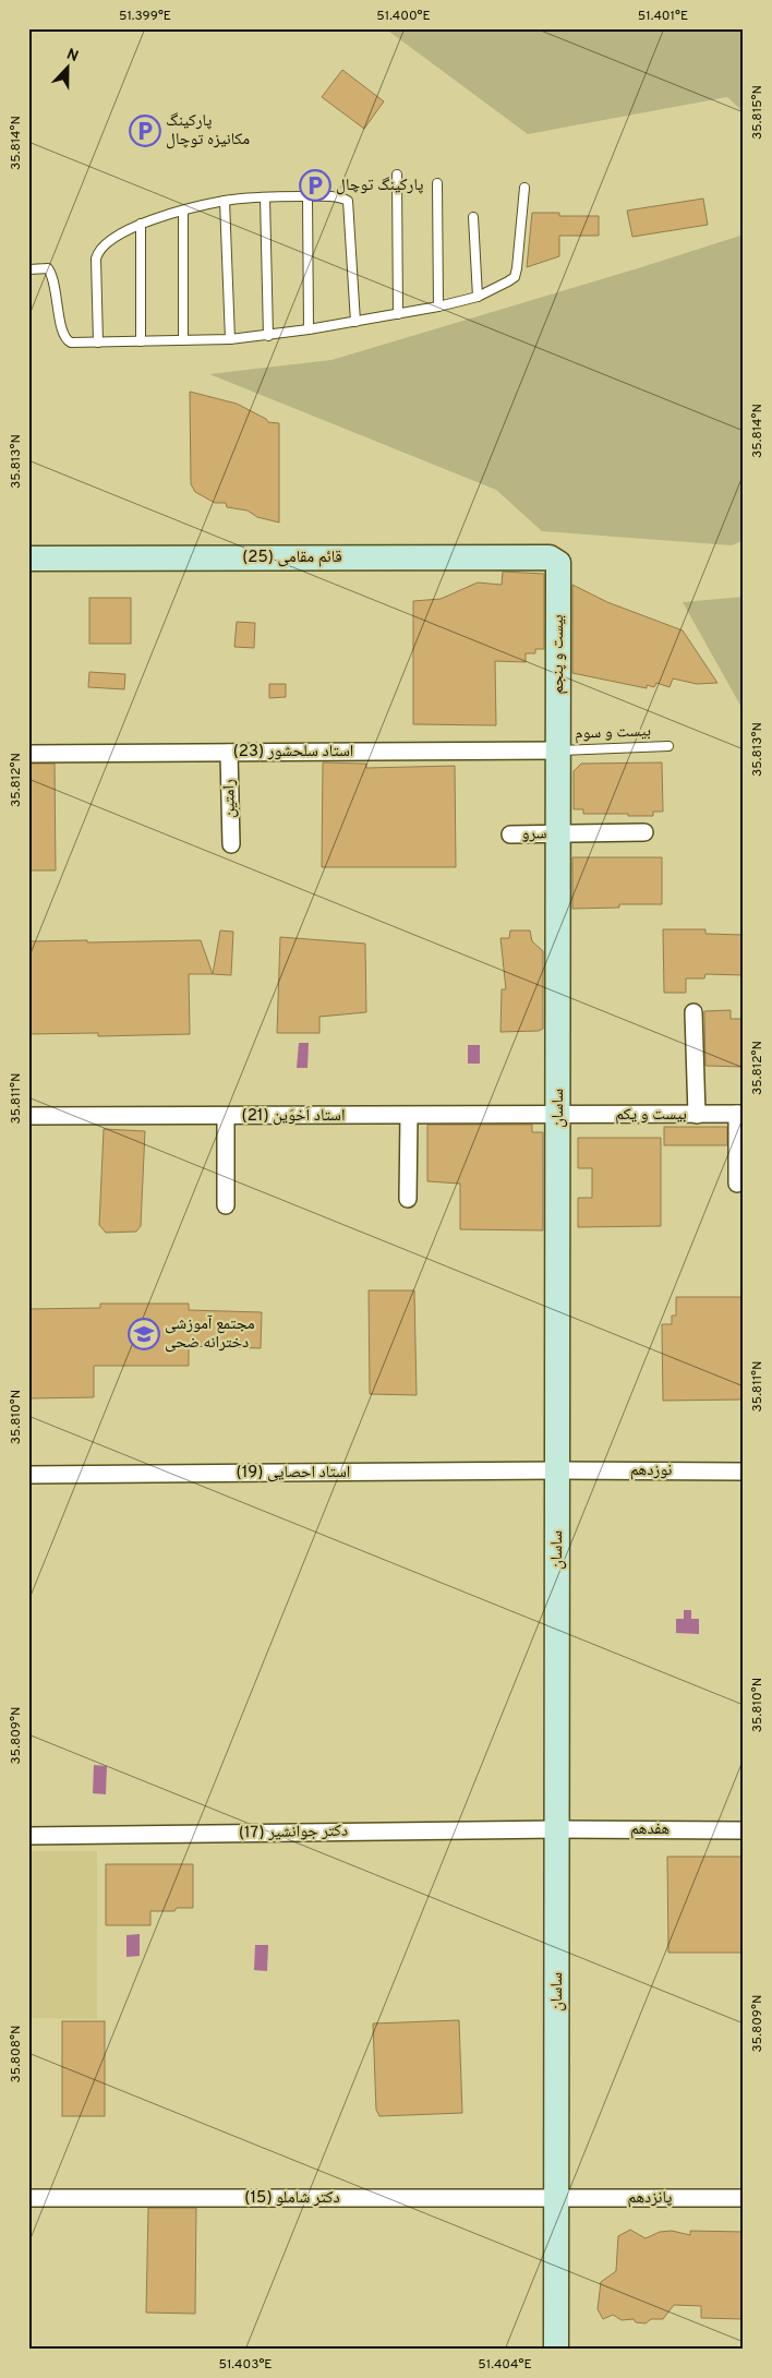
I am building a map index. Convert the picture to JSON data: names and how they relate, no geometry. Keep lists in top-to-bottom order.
{
  "streets": {
    "street": [
      "قائم مقامی (25)",
      "بیست و پنجم",
      "استاد سلحشور (23)",
      "رامتین",
      "سرو",
      "ساسان",
      "بیست و یکم",
      "استاد اَخوَين (21)",
      "نوزدهم",
      "استاد احصایی (19)",
      "هفدهم",
      "دکتر جوانشیر (17)",
      "دکتر شاملو (15)",
      "پانزدهم"
    ],
    "lane": ["بیست و سوم"]
  },
  "crossings": [
    ["قائم مقامی (25)", "بیست و پنجم"],
    ["بیست و پنجم", "بیست و سوم"],
    ["بیست و پنجم", "استاد سلحشور (23)"],
    ["بیست و پنجم", "ساسان"],
    ["بیست و سوم", "استاد سلحشور (23)"],
    ["بیست و سوم", "ساسان"],
    ["استاد سلحشور (23)", "رامتین"],
    ["استاد سلحشور (23)", "ساسان"],
    ["سرو", "ساسان"],
    ["ساسان", "بیست و یکم"],
    ["ساسان", "استاد اَخوَين (21)"],
    ["ساسان", "نوزدهم"],
    ["ساسان", "استاد احصایی (19)"],
    ["ساسان", "هفدهم"],
    ["ساسان", "دکتر جوانشیر (17)"],
    ["ساسان", "دکتر شاملو (15)"],
    ["ساسان", "پانزدهم"],
    ["بیست و یکم", "استاد اَخوَين (21)"],
    ["نوزدهم", "استاد احصایی (19)"],
    ["هفدهم", "دکتر جوانشیر (17)"],
    ["دکتر شاملو (15)", "پانزدهم"]
  ],
  "places": {
    "parking": ["پارکینگ مکانیزه توچال", "پارکینگ توچال"],
    "school or university": ["مجتمع آموزشی دخترانه ضحی"]
  },
  "north": "top",
  "coordinates": [
    "51.399°E",
    "51.400°E",
    "51.401°E",
    "35.815°N",
    "35.814°N",
    "35.813°N",
    "35.812°N",
    "35.811°N",
    "35.810°N",
    "35.809°N",
    "35.808°N",
    "51.403°E",
    "51.404°E"
  ]
}
